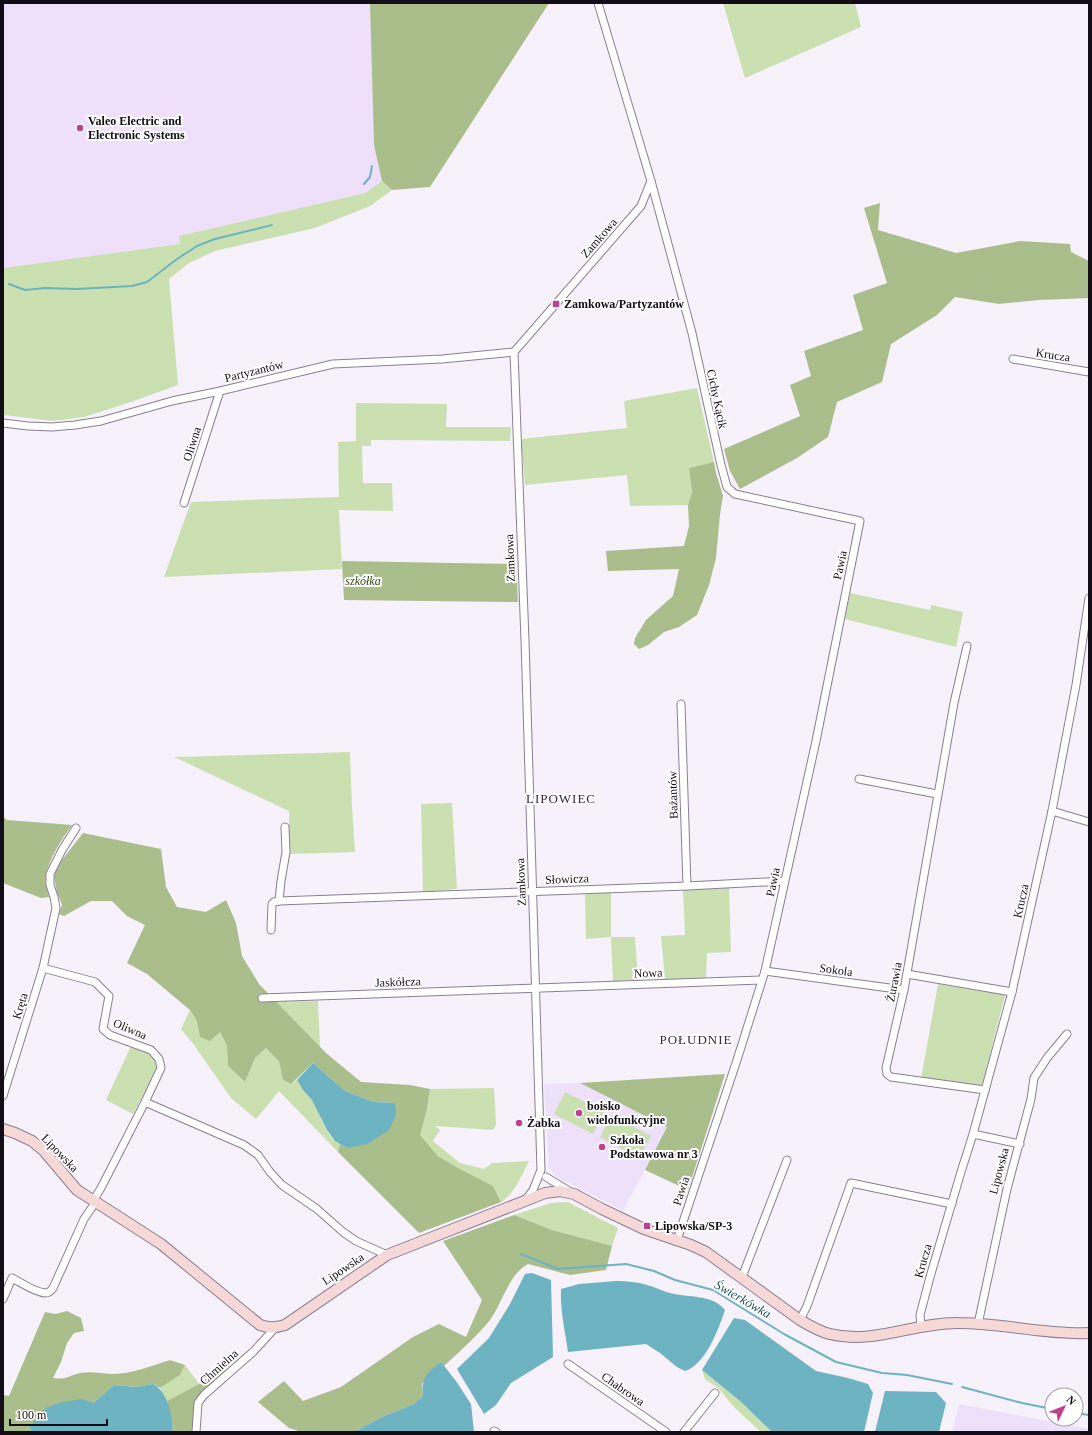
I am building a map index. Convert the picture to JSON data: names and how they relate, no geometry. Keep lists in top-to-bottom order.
{
  "streets": {
    "street": [
      "Zamkowa",
      "Krucza",
      "Partyzantów",
      "Cichy Kącik",
      "Oliwna",
      "Pawia",
      "Bażantów",
      "Słowicza",
      "Sokola",
      "Nowa",
      "Jaskółcza",
      "Żurawia",
      "Kręta",
      "Lipowska",
      "Chmielna",
      "Chabrowa"
    ]
  },
  "crossings": [
    ["Zamkowa", "Partyzantów"],
    ["Zamkowa", "Cichy Kącik"],
    ["Zamkowa", "Słowicza"],
    ["Zamkowa", "Nowa"],
    ["Zamkowa", "Jaskółcza"],
    ["Zamkowa", "Lipowska"],
    ["Krucza", "Żurawia"],
    ["Krucza", "Lipowska"],
    ["Partyzantów", "Oliwna"],
    ["Cichy Kącik", "Pawia"],
    ["Oliwna", "Kręta"],
    ["Pawia", "Słowicza"],
    ["Pawia", "Sokola"],
    ["Pawia", "Nowa"],
    ["Pawia", "Lipowska"],
    ["Bażantów", "Słowicza"],
    ["Sokola", "Żurawia"],
    ["Nowa", "Jaskółcza"],
    ["Lipowska", "Chmielna"]
  ],
  "districts": ["LIPOWIEC", "POŁUDNIE"],
  "water": ["Świerkówka"],
  "parks": ["szkółka"],
  "places": {
    "other": [
      "Valeo Electric and Electronic Systems",
      "boisko wielofunkcyjne",
      "Żabka",
      "Szkoła Podstawowa nr 3"
    ],
    "transit": ["Zamkowa/Partyzantów", "Lipowska/SP-3"]
  },
  "scale_bar": "100 m",
  "north": "top right"
}
